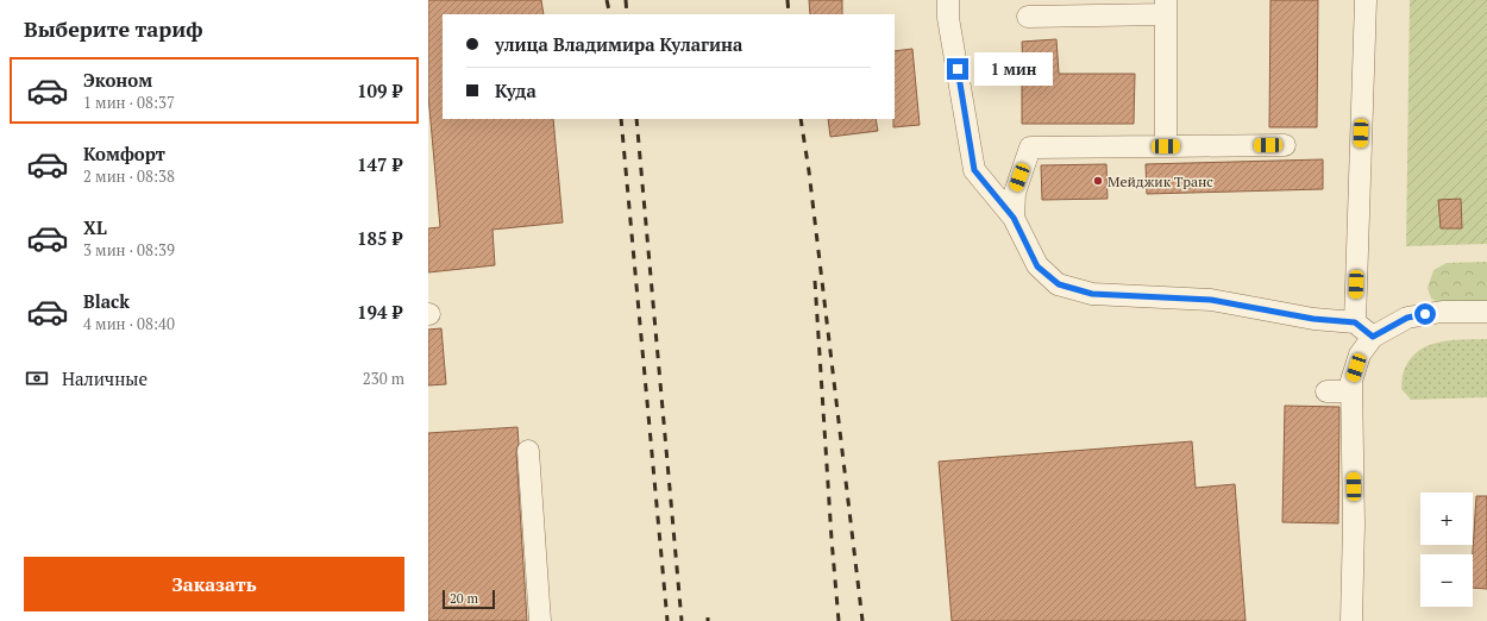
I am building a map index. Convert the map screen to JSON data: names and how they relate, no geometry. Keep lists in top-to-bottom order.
{
  "places": ["Мейджик Транс"],
  "scale_bar": "20 m",
  "page": {
    "heading": "Выберите тариф",
    "banner": ["улица Владимира Кулагина", "Куда"],
    "bubble": "1 мин",
    "list": [
      {
        "name": "Эконом",
        "note": "1 мин · 08:37",
        "value": "109 ₽"
      },
      {
        "name": "Комфорт",
        "note": "2 мин · 08:38",
        "value": "147 ₽"
      },
      {
        "name": "XL",
        "note": "3 мин · 08:39",
        "value": "185 ₽"
      },
      {
        "name": "Black",
        "note": "4 мин · 08:40",
        "value": "194 ₽"
      }
    ],
    "pay": ["Наличные", "230 m"],
    "map_buttons": ["+", "−"],
    "buttons": "Заказать",
    "scale": "20 m"
  }
}
